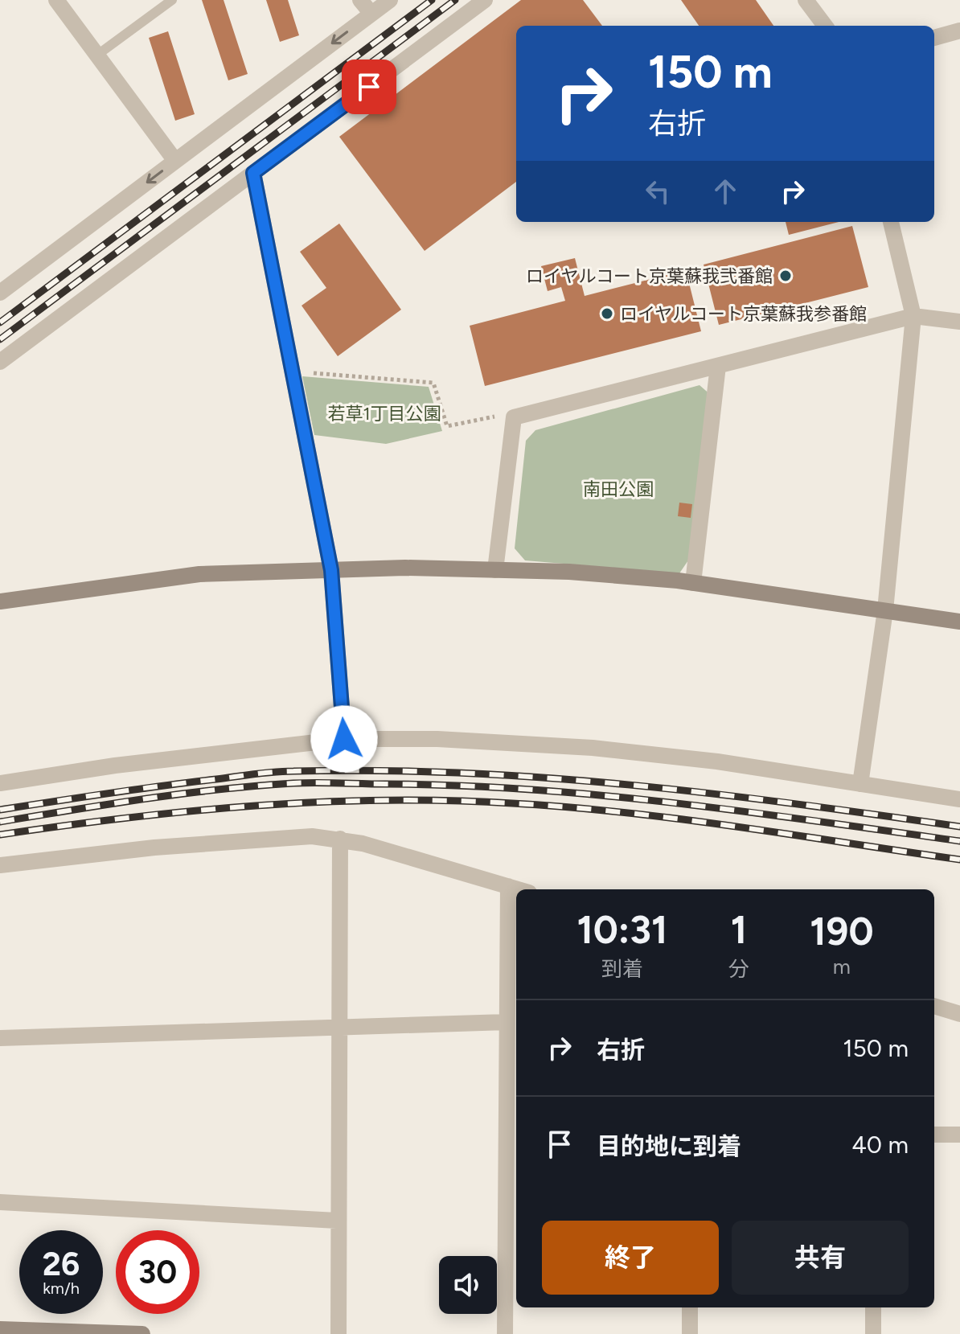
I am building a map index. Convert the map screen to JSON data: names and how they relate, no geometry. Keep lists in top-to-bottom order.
{
  "parks": ["若草1丁目公園", "南田公園"],
  "places": ["ロイヤルコート京葉蘇我弐番館", "ロイヤルコート京葉蘇我参番館"],
  "page": {
    "turn": ["150 m", "右折"],
    "eta": [
      "10:31",
      "到着",
      "1",
      "分",
      "190",
      "m"
    ],
    "list": [
      {
        "name": "右折",
        "value": "150 m"
      },
      {
        "name": "目的地に到着",
        "value": "40 m"
      }
    ],
    "buttons": ["終了", "共有"],
    "speed": "26 km/h",
    "limit": "30"
  }
}
